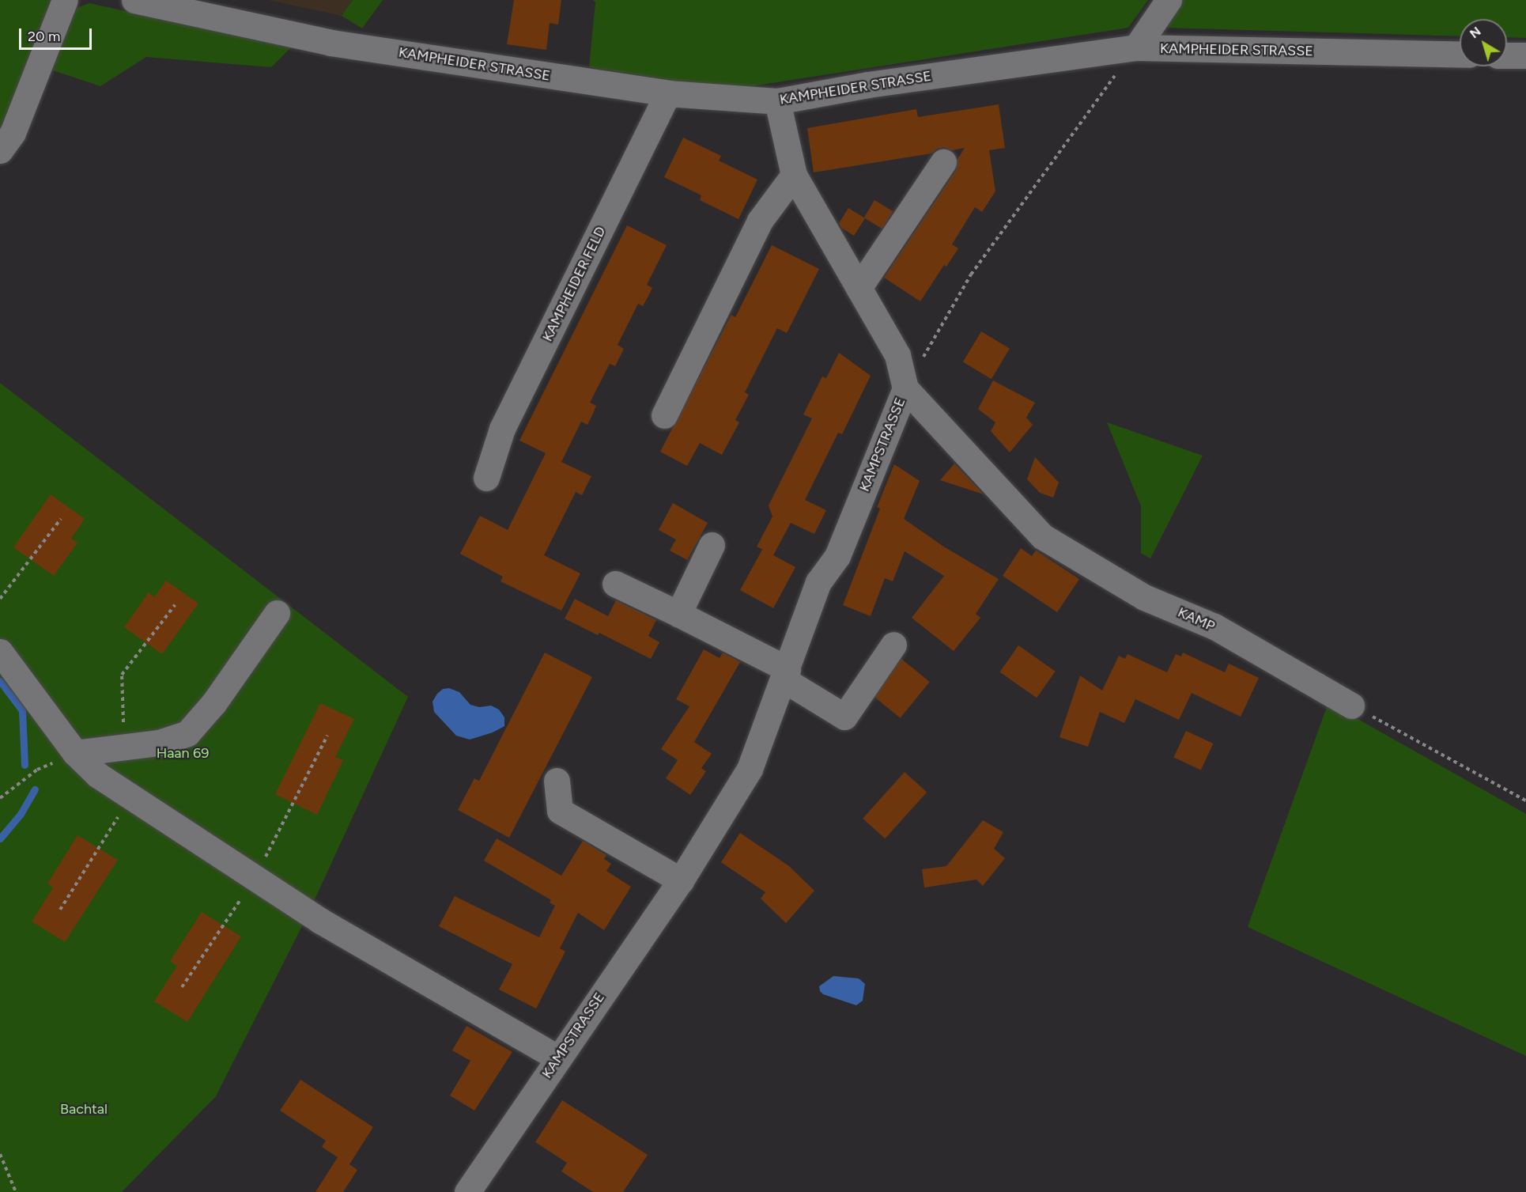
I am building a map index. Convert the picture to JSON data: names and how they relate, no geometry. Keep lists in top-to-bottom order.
{
  "streets": {
    "street": [
      "KAMPHEIDER STRASSE",
      "KAMPHEIDER FELD",
      "KAMPSTRASSE",
      "KAMP"
    ]
  },
  "crossings": [
    ["KAMPHEIDER STRASSE", "KAMPHEIDER FELD"],
    ["KAMPHEIDER STRASSE", "KAMPSTRASSE"],
    ["KAMPSTRASSE", "KAMP"]
  ],
  "parks": ["Haan 69", "Bachtal"],
  "scale_bar": "20 m",
  "north": "top left"
}
